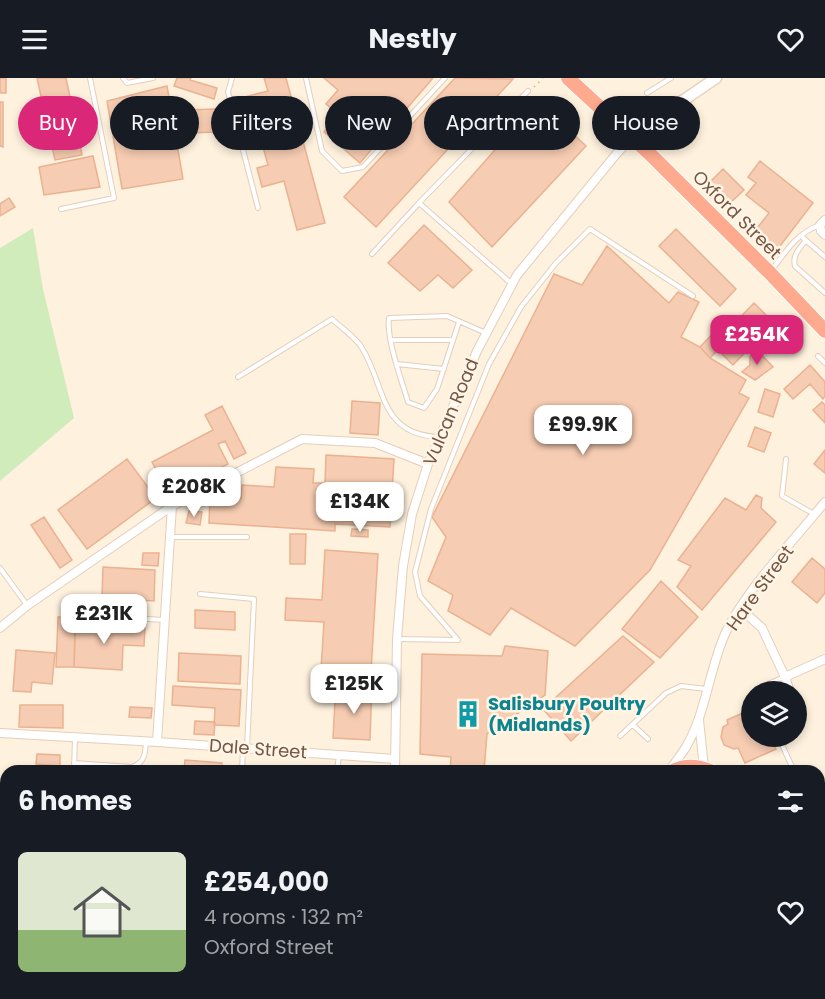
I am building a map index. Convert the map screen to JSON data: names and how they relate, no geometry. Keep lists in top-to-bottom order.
{
  "streets": {
    "highway": ["Oxford Street"],
    "street": ["Vulcan Road", "Hare Street", "Dale Street"]
  },
  "crossings": [
    ["Vulcan Road", "Dale Street"]
  ],
  "places": {
    "building": ["Salisbury Poultry (Midlands)"]
  },
  "page": {
    "header": "Nestly",
    "chip": [
      "Buy",
      "Rent",
      "Filters",
      "New",
      "Apartment",
      "House"
    ],
    "price": [
      "£254K",
      "£99.9K",
      "£208K",
      "£134K",
      "£231K",
      "£125K"
    ],
    "heading": "6 homes",
    "list": [
      {
        "name": "£254,000",
        "note": "4 rooms · 132 m² · Oxford Street"
      }
    ]
  }
}
